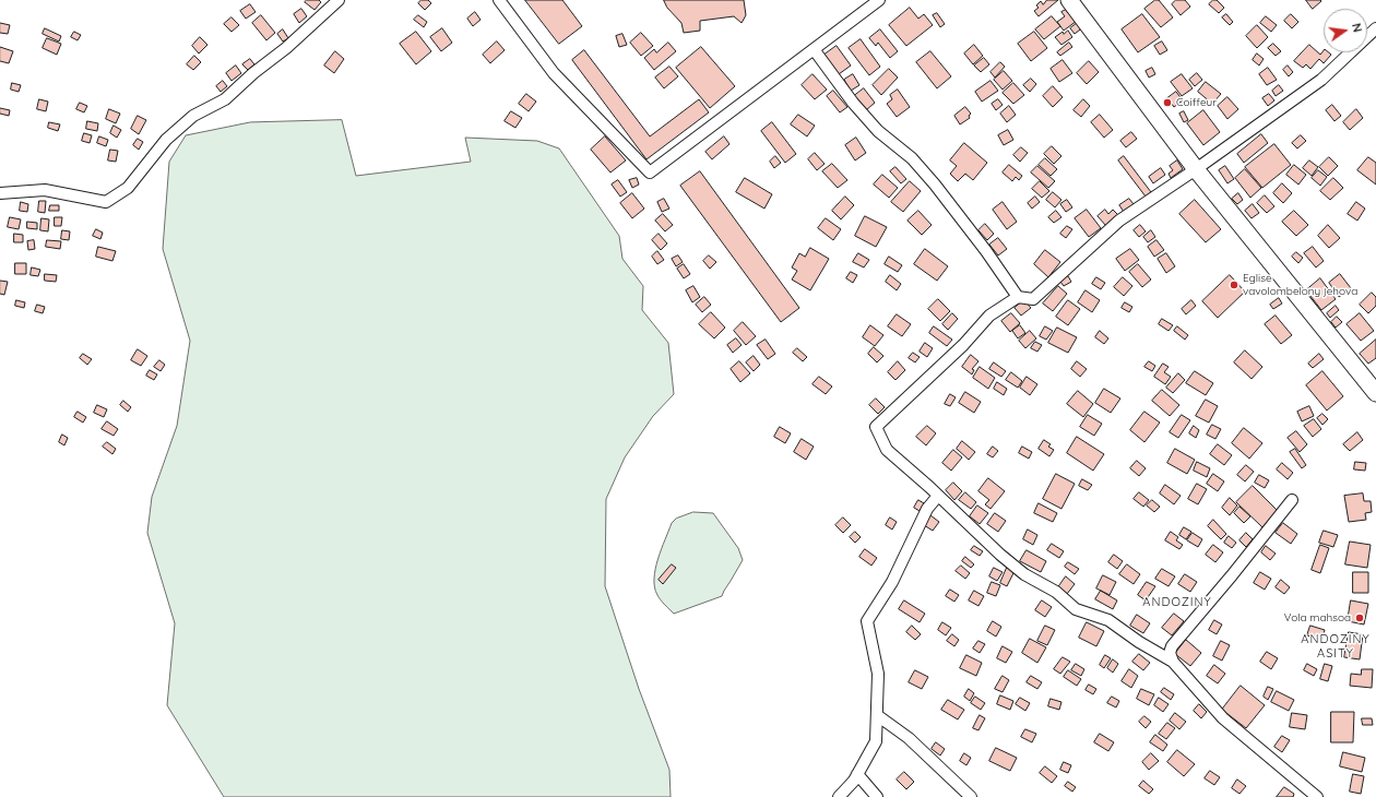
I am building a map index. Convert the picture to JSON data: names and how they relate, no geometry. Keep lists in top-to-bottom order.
{
  "districts": ["ANDOZINY", "ANDOZINY ASITY"],
  "places": ["Coiffeur", "Eglise vavolombelony jehova", "Vola mahsoa"],
  "north": "right"
}
